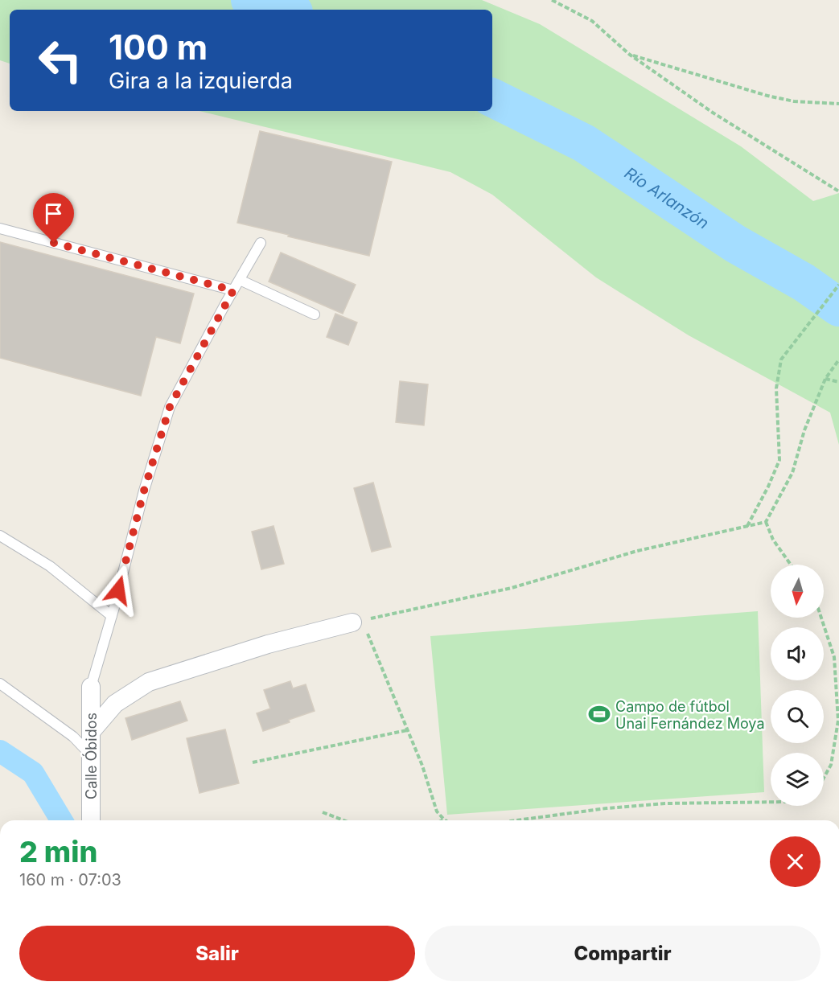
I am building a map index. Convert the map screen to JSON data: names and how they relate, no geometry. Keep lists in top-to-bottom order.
{
  "streets": {
    "street": ["Calle Óbidos"]
  },
  "water": ["Río Arlanzón"],
  "places": {
    "sports": ["Campo de fútbol Unai Fernández Moya"]
  },
  "north": "bottom",
  "page": {
    "turn": ["100 m", "Gira a la izquierda"],
    "heading": ["2 min", "160 m · 07:03"],
    "buttons": ["Salir", "Compartir"]
  }
}
